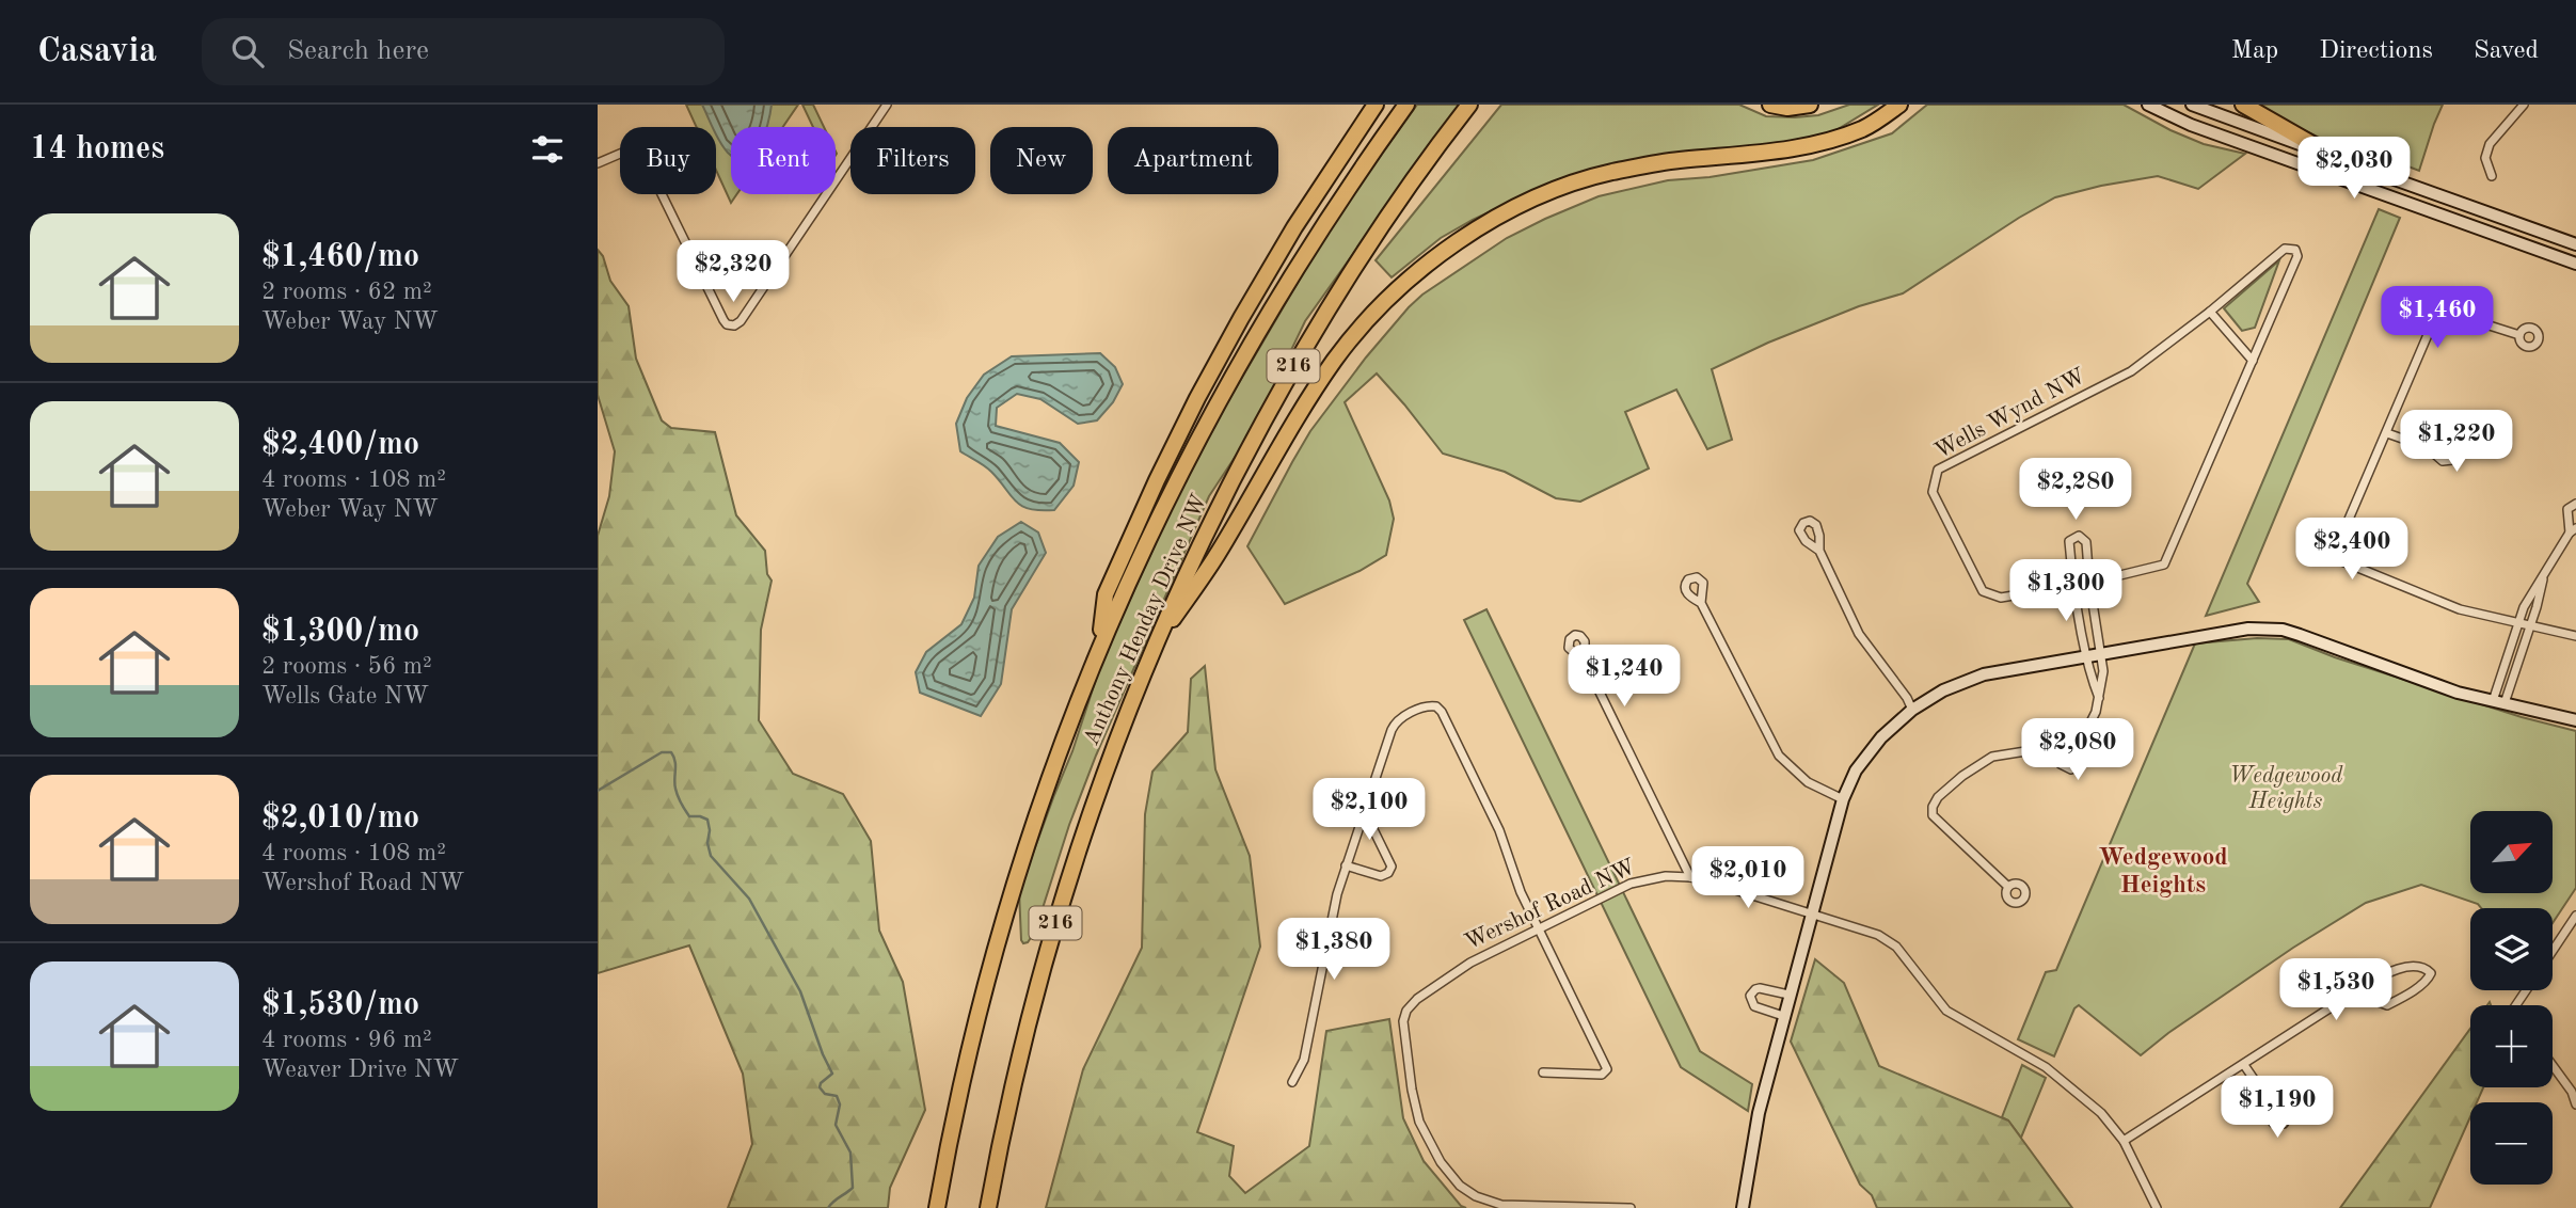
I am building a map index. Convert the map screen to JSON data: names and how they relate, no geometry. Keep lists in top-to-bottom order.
{
  "streets": {
    "highway": ["216", "Anthony Henday Drive NW"],
    "street": ["Wells Wynd NW", "Wershof Road NW"]
  },
  "districts": ["Wedgewood Heights"],
  "parks": ["Wedgewood Heights"],
  "north": "top right",
  "page": {
    "header": "Casavia",
    "search": "Search here",
    "nav": ["Map", "Directions", "Saved"],
    "heading": "14 homes",
    "chip": [
      "Buy",
      "Rent",
      "Filters",
      "New",
      "Apartment"
    ],
    "price": [
      "$2,030",
      "$2,320",
      "$1,460",
      "$1,220",
      "$2,280",
      "$2,400",
      "$1,300",
      "$1,240",
      "$2,080",
      "$2,100",
      "$2,010",
      "$1,380",
      "$1,530",
      "$1,190"
    ],
    "list": [
      {
        "name": "$1,460/mo",
        "note": "2 rooms · 62 m² · Weber Way NW"
      },
      {
        "name": "$2,400/mo",
        "note": "4 rooms · 108 m² · Weber Way NW"
      },
      {
        "name": "$1,300/mo",
        "note": "2 rooms · 56 m² · Wells Gate NW"
      },
      {
        "name": "$2,010/mo",
        "note": "4 rooms · 108 m² · Wershof Road NW"
      },
      {
        "name": "$1,530/mo",
        "note": "4 rooms · 96 m² · Weaver Drive NW"
      }
    ],
    "map_buttons": ["+", "−"]
  }
}
